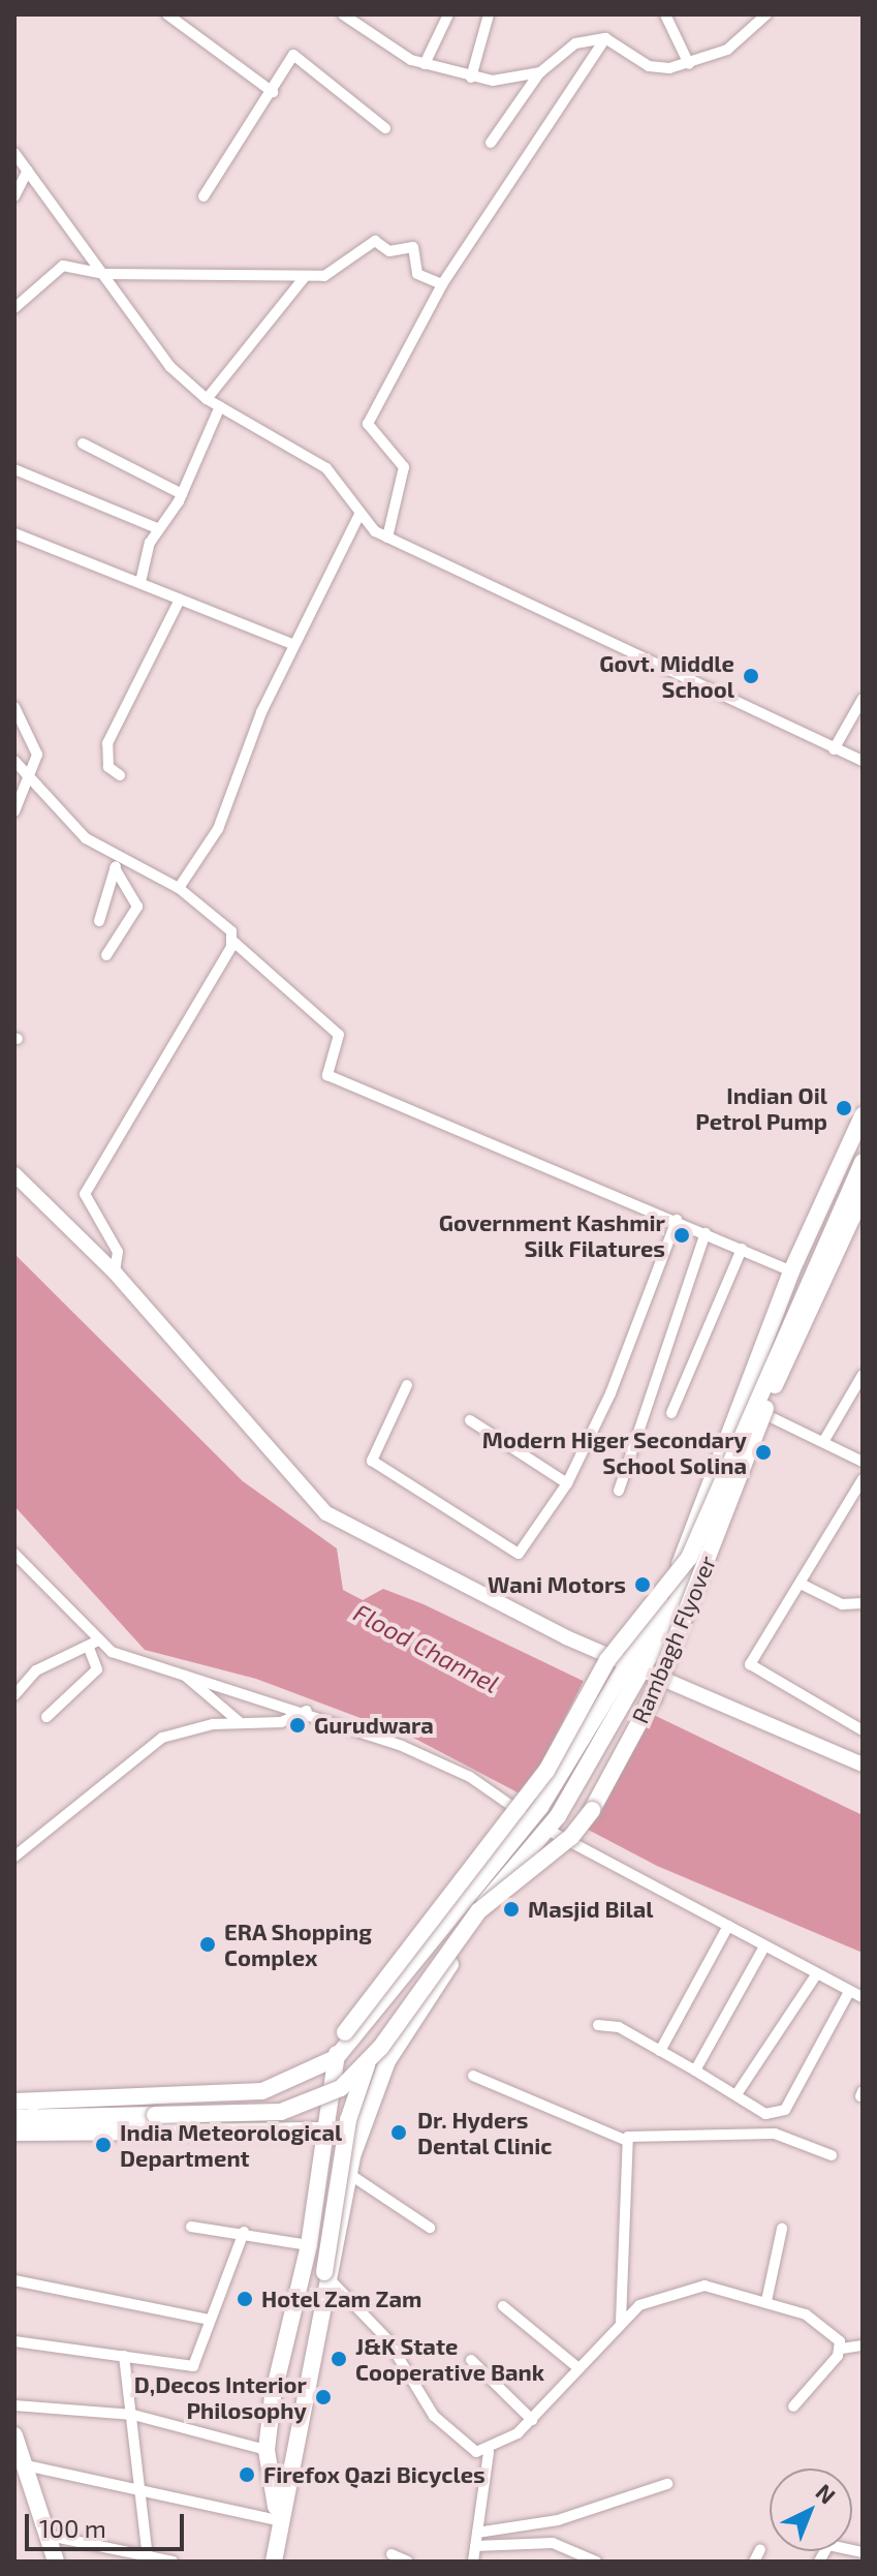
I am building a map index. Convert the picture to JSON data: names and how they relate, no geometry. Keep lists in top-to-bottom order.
{
  "streets": {
    "main road": ["Rambagh Flyover"]
  },
  "water": ["Flood Channel"],
  "places": [
    "Govt. Middle School",
    "Indian Oil Petrol Pump",
    "Government Kashmir Silk Filatures",
    "Modern Higer Secondary School Solina",
    "Wani Motors",
    "Gurudwara",
    "Masjid Bilal",
    "ERA Shopping Complex",
    "Dr. Hyders Dental Clinic",
    "India Meteorological Department",
    "Hotel Zam Zam",
    "J&K State Cooperative Bank",
    "D,Decos Interior Philosophy",
    "Firefox Qazi Bicycles"
  ],
  "scale_bar": "100 m",
  "north": "top right"
}
